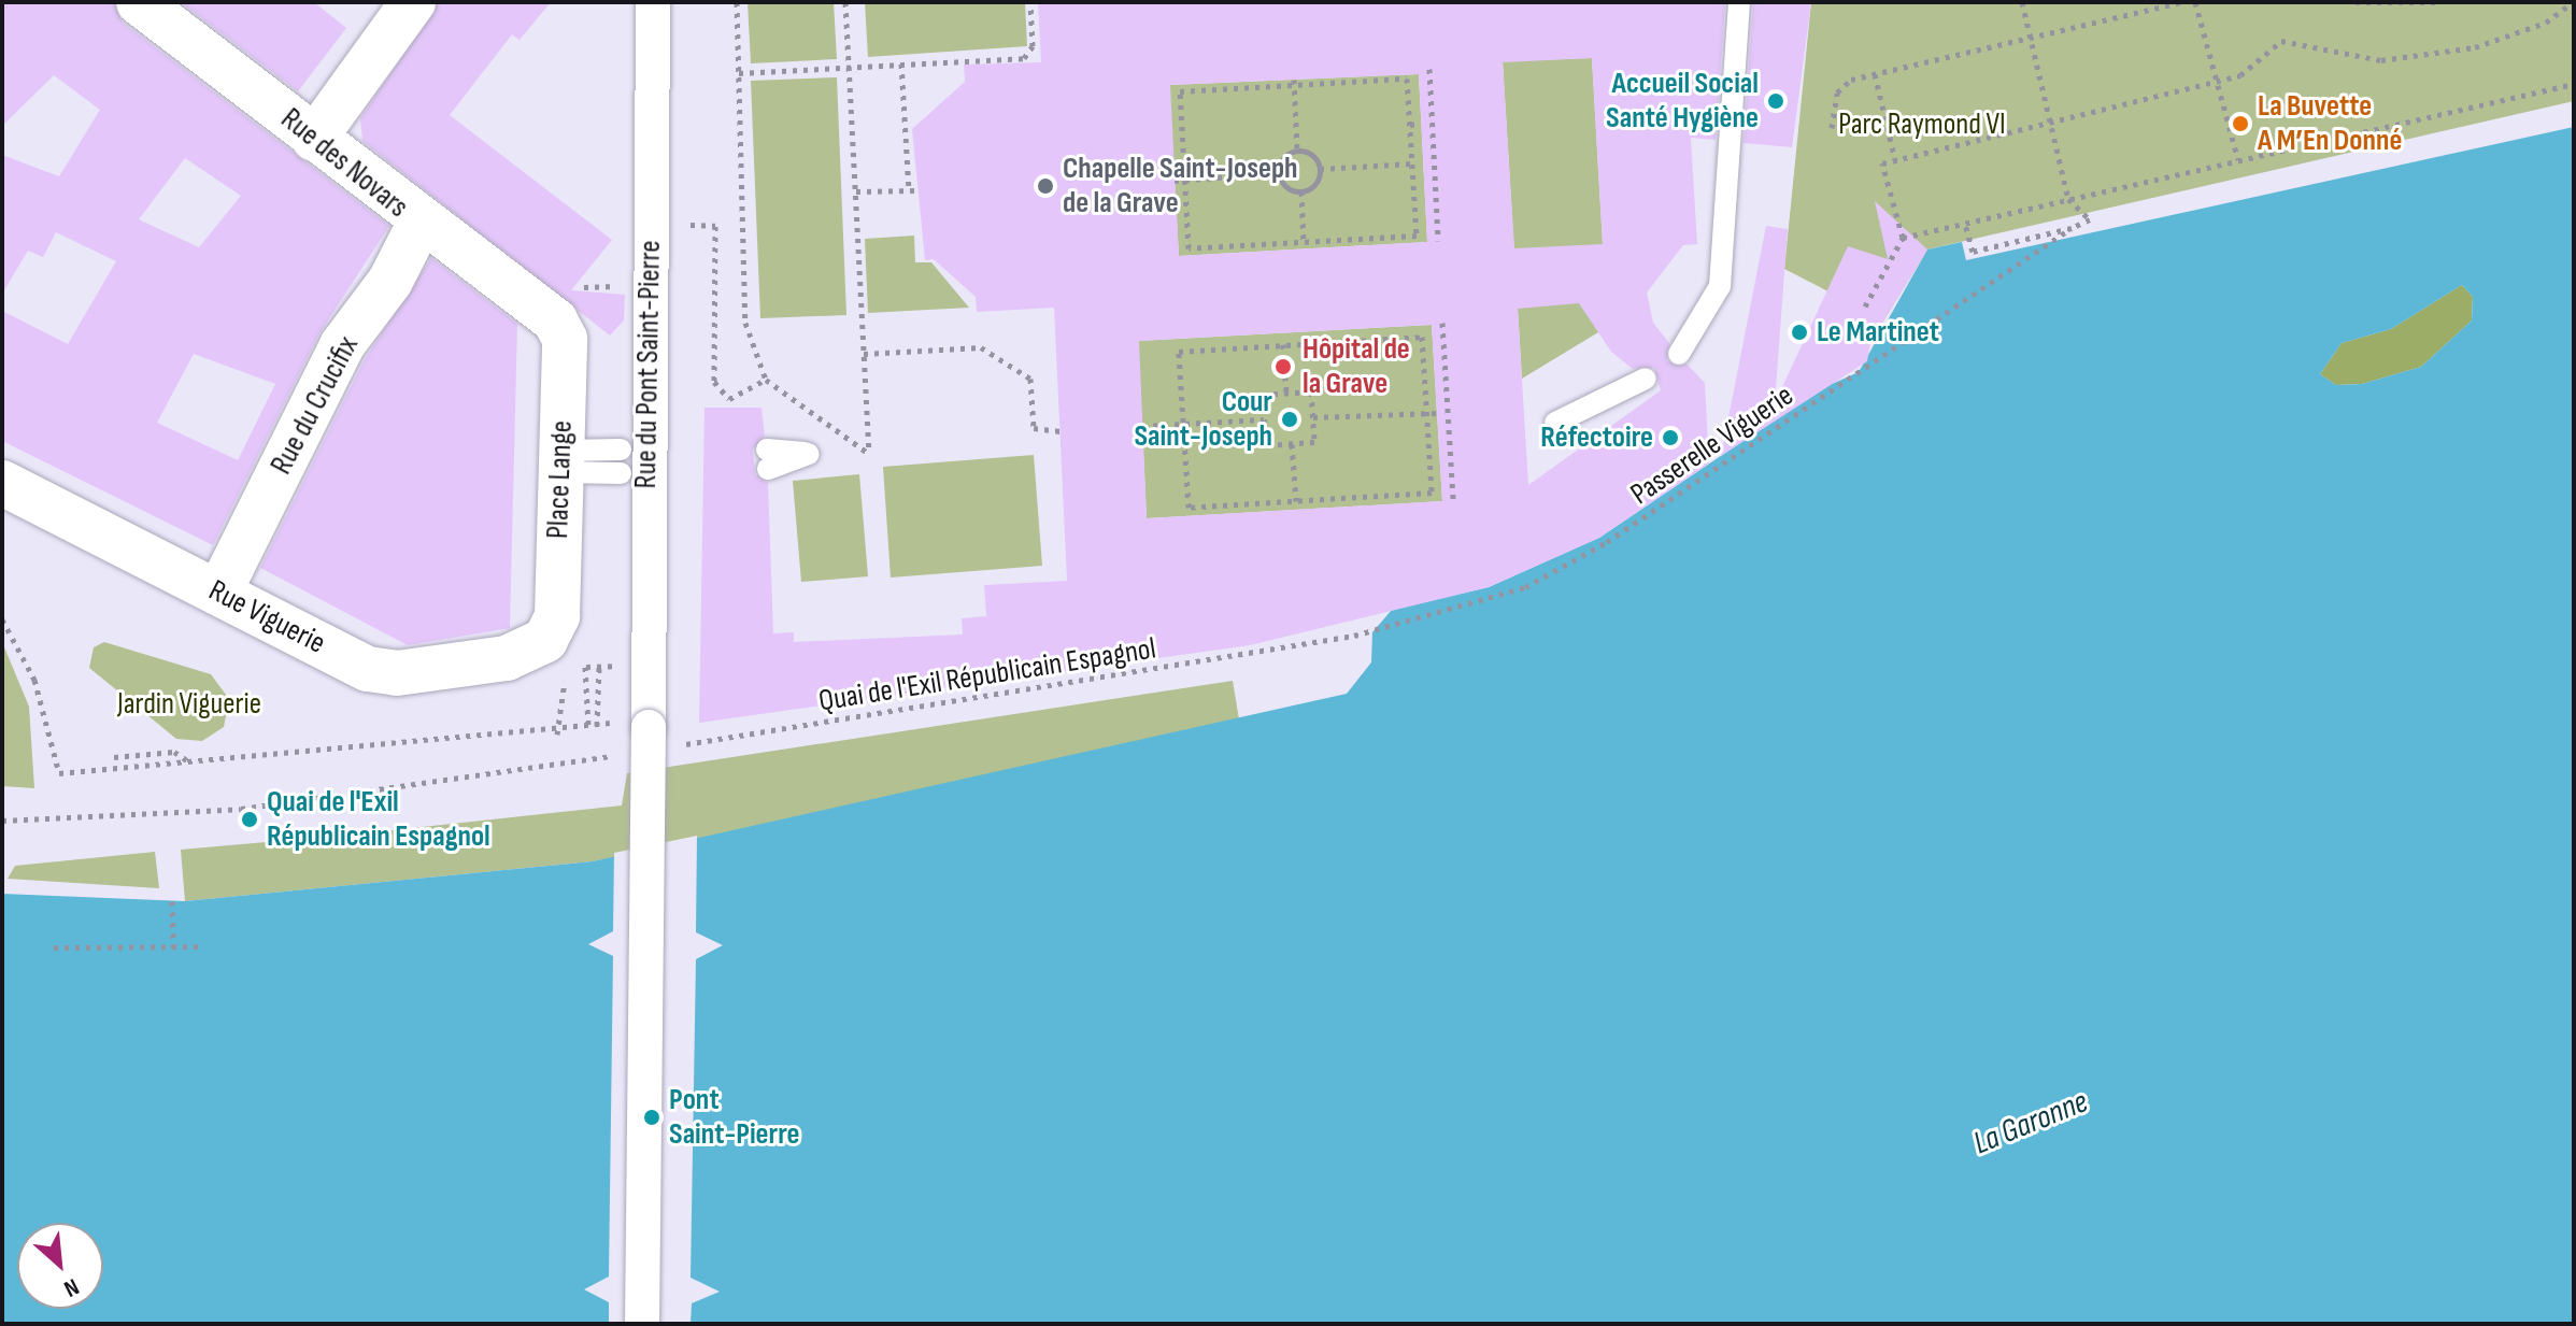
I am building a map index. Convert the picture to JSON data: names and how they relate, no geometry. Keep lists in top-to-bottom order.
{
  "streets": {
    "street": [
      "Rue des Novars",
      "Rue du Pont Saint-Pierre",
      "Rue du Crucifix",
      "Place Lange",
      "Rue Viguerie"
    ],
    "path": ["Passerelle Viguerie", "Quai de l'Exil Républicain Espagnol"]
  },
  "crossings": [
    ["Rue des Novars", "Rue du Crucifix"],
    ["Rue des Novars", "Place Lange"],
    ["Rue du Crucifix", "Rue Viguerie"],
    ["Passerelle Viguerie", "Quai de l'Exil Républicain Espagnol"],
    ["Place Lange", "Rue Viguerie"]
  ],
  "water": ["La Garonne"],
  "parks": ["Parc Raymond VI", "Jardin Viguerie"],
  "places": [
    "Accueil Social Santé Hygiène",
    "La Buvette A M’En Donné",
    "Chapelle Saint-Joseph de la Grave",
    "Le Martinet",
    "Hôpital de la Grave",
    "Cour Saint-Joseph",
    "Réfectoire",
    "Quai de l'Exil Républicain Espagnol",
    "Pont Saint-Pierre"
  ],
  "north": "bottom right"
}
